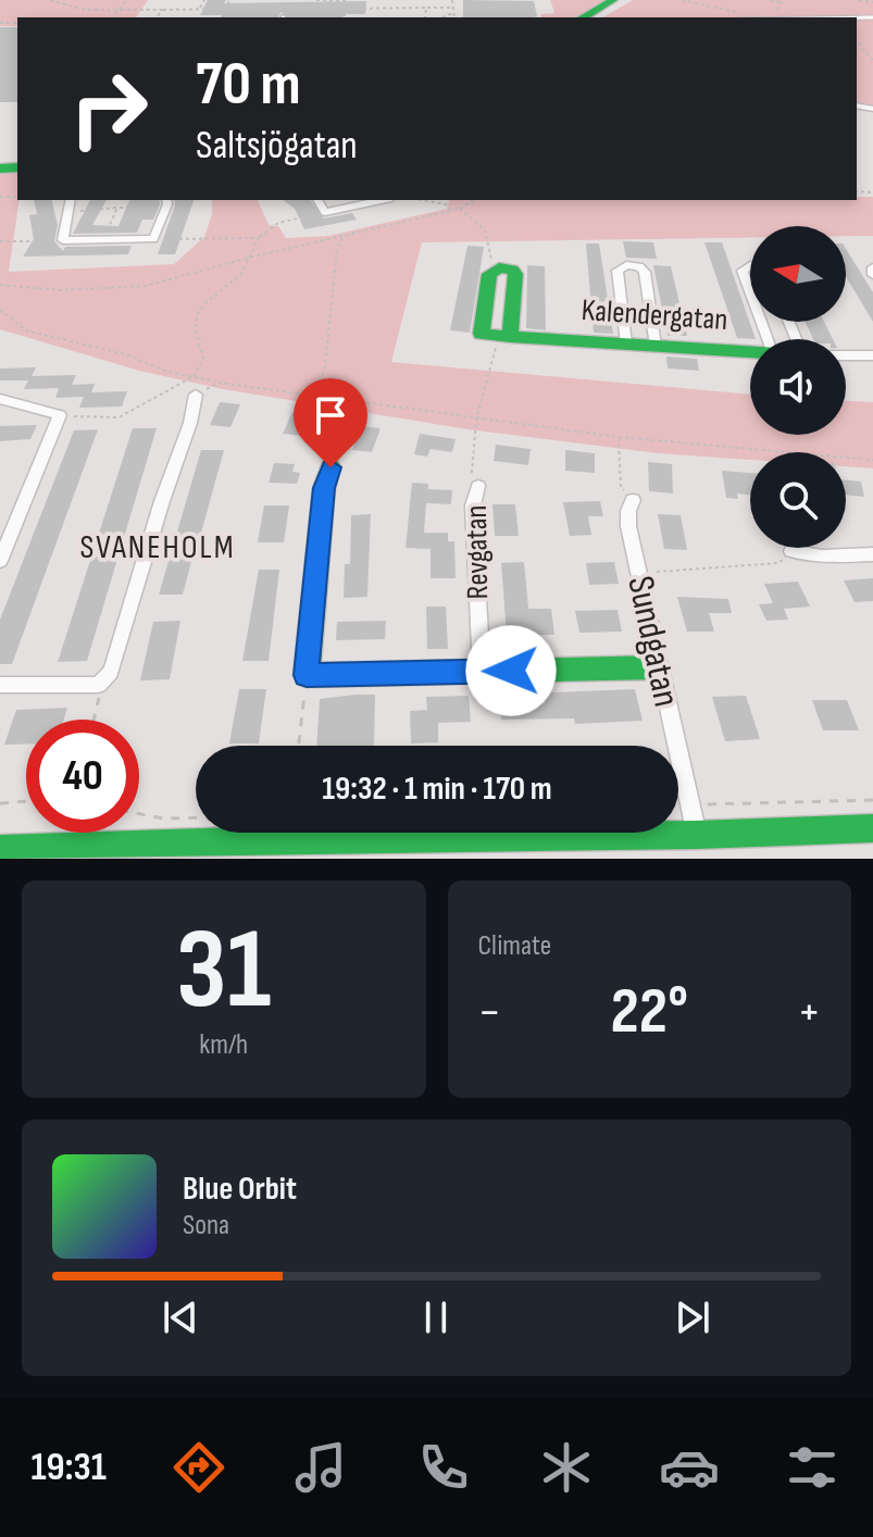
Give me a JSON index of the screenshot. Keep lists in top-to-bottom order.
{
  "streets": {
    "street": ["Kalendergatan", "Revgatan", "Sundgatan"]
  },
  "districts": ["SVANEHOLM"],
  "north": "left",
  "page": {
    "turn": ["70 m", "Saltsjögatan"],
    "limit": "40",
    "trip": "19:32 · 1 min · 170 m",
    "tile": [
      ["31", "km/h"],
      "Climate"
    ],
    "heat": ["−", "22°", "+"],
    "song": ["Blue Orbit", "Sona"],
    "tabs": "19:31"
  }
}
